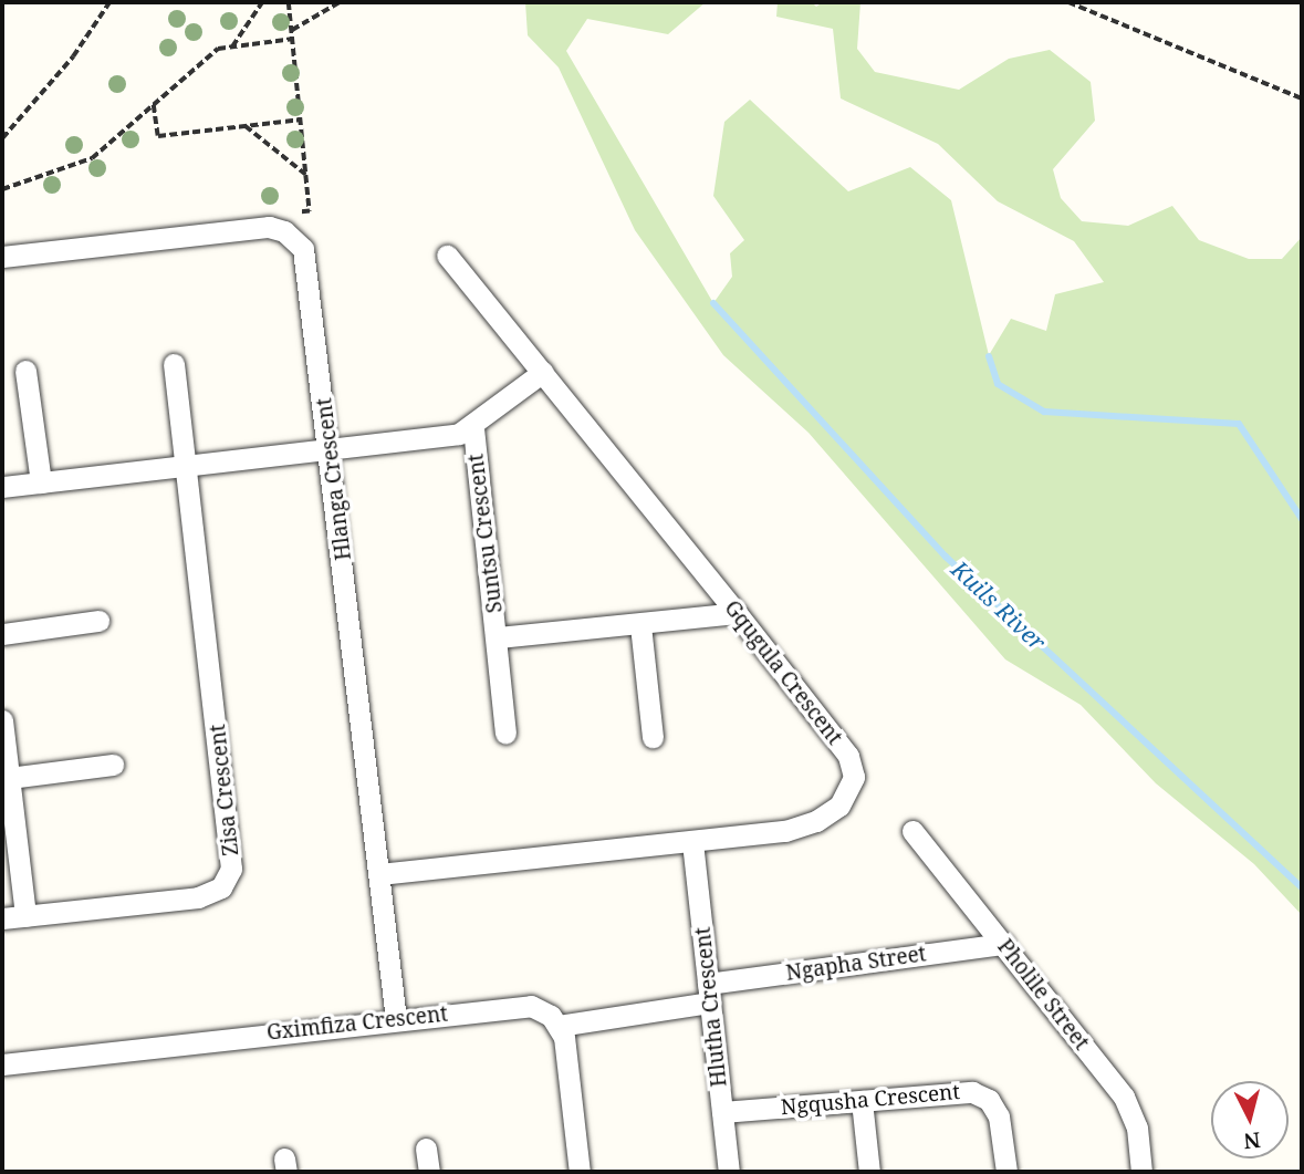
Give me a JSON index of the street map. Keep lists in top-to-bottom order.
{
  "streets": {
    "street": [
      "Hlanga Crescent",
      "Suntsu Crescent",
      "Gqugula Crescent",
      "Zisa Crescent",
      "Ngapha Street",
      "Pholile Street",
      "Hlutha Crescent",
      "Gximfiza Crescent",
      "Ngqusha Crescent"
    ]
  },
  "crossings": [
    ["Hlanga Crescent", "Gqugula Crescent"],
    ["Hlanga Crescent", "Gximfiza Crescent"],
    ["Suntsu Crescent", "Gqugula Crescent"],
    ["Gqugula Crescent", "Hlutha Crescent"],
    ["Ngapha Street", "Pholile Street"],
    ["Ngapha Street", "Hlutha Crescent"],
    ["Ngapha Street", "Gximfiza Crescent"],
    ["Hlutha Crescent", "Ngqusha Crescent"]
  ],
  "water": ["Kuils River"],
  "north": "bottom"
}
